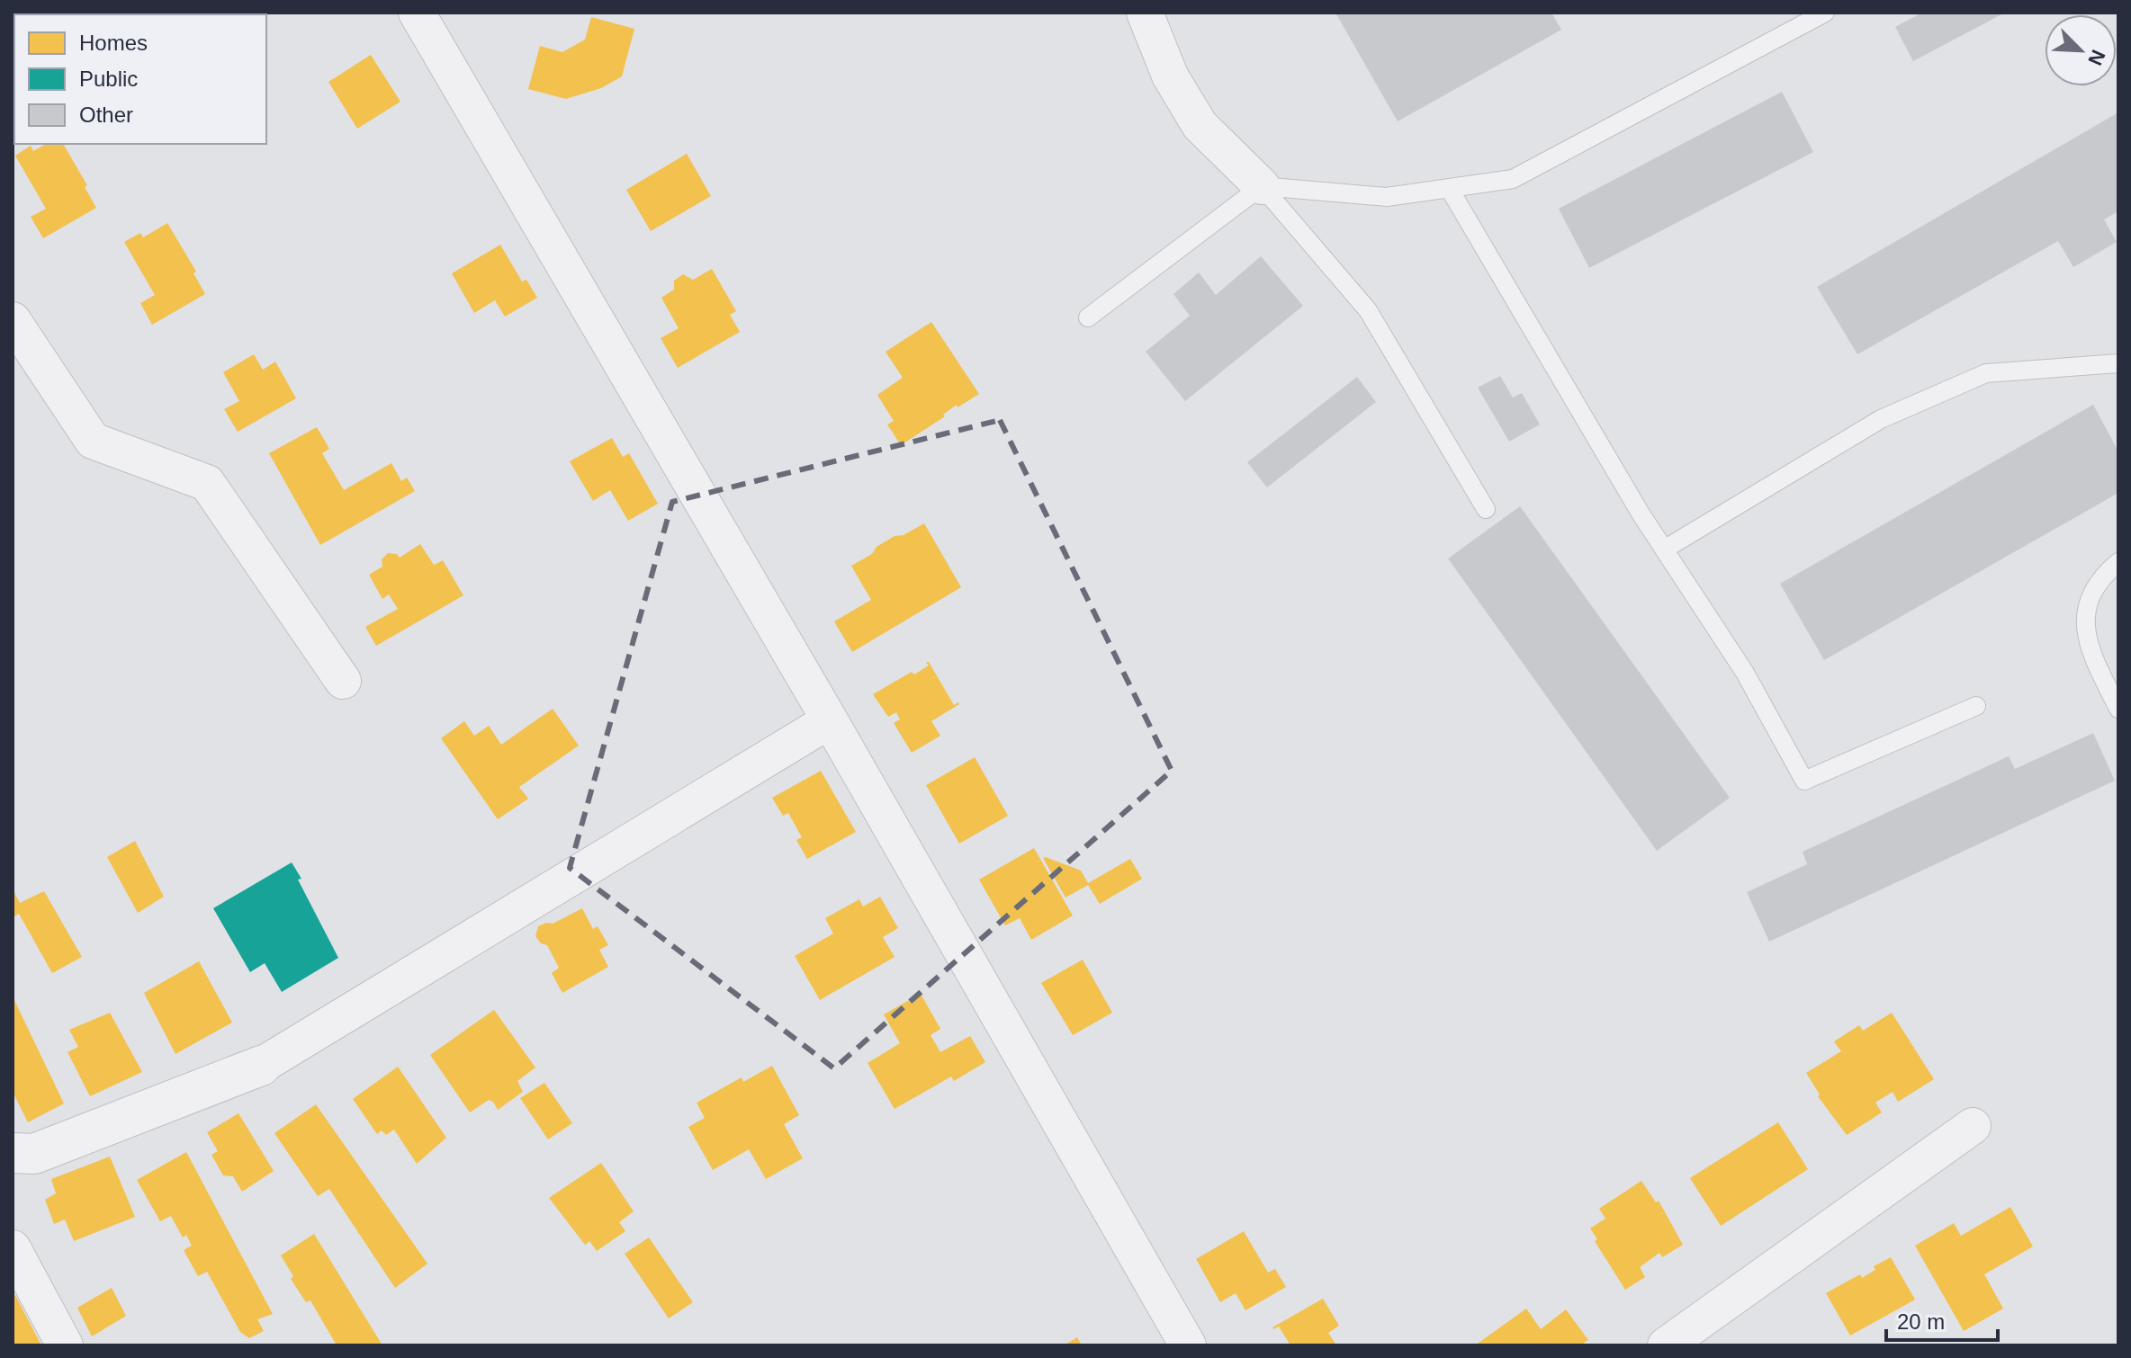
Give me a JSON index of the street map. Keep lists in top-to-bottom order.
{
  "legend": ["Homes", "Public", "Other"],
  "scale_bar": "20 m",
  "north": "bottom right"
}
